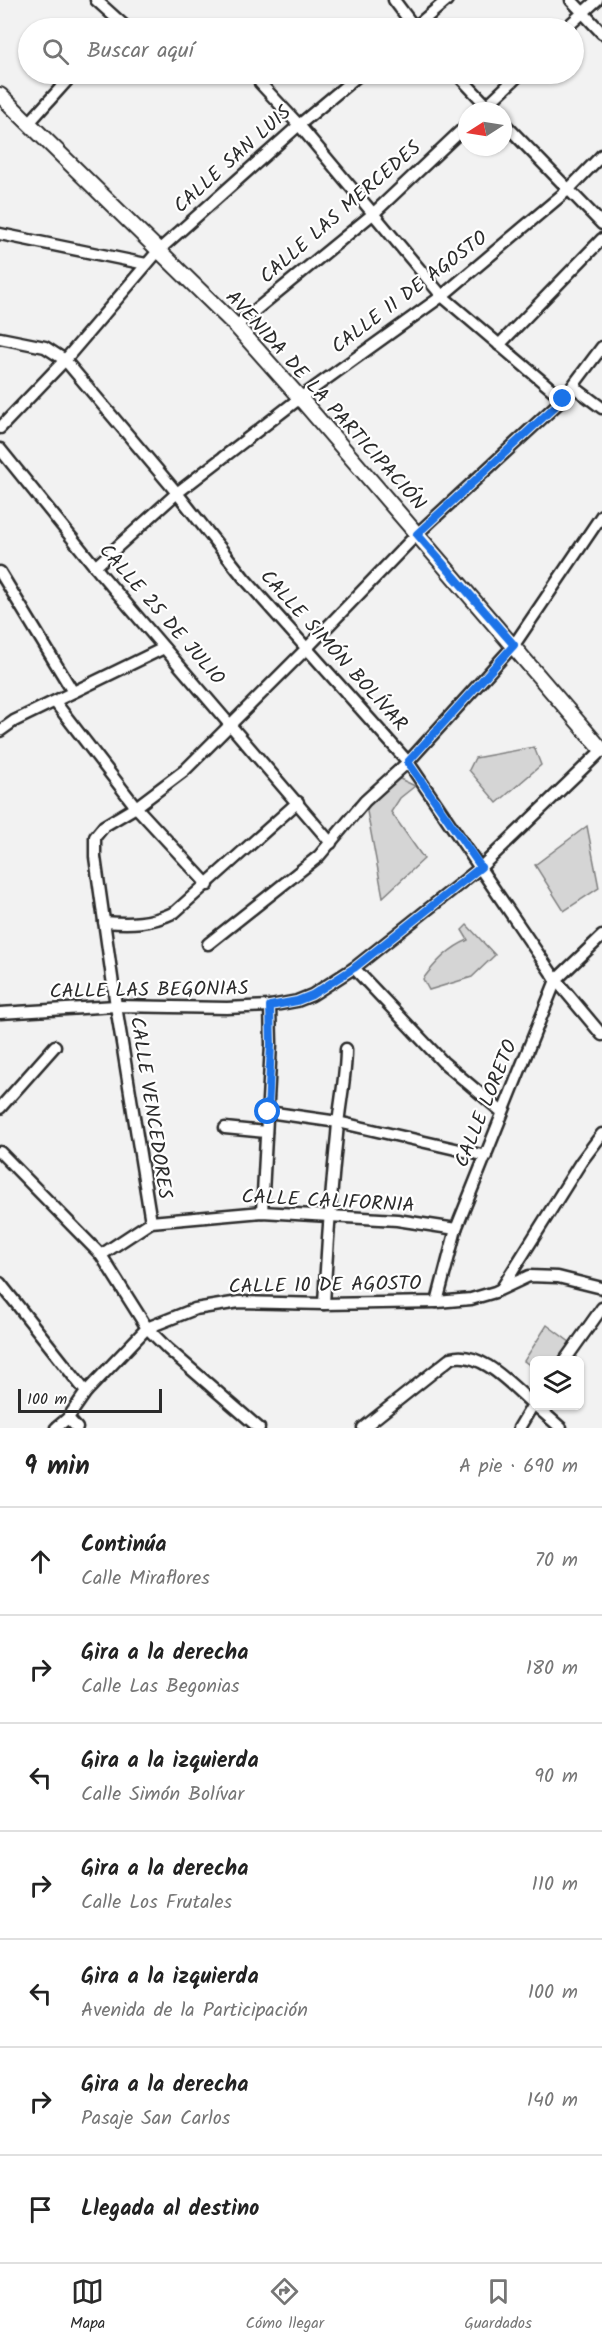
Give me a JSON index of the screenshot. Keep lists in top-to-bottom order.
{
  "streets": {
    "main road": ["AVENIDA DE LA PARTICIPACIÓN"],
    "street": [
      "CALLE SAN LUIS",
      "CALLE LAS MERCEDES",
      "CALLE 11 DE AGOSTO",
      "CALLE 25 DE JULIO",
      "CALLE SIMÓN BOLÍVAR",
      "CALLE LAS BEGONIAS",
      "CALLE LORETO",
      "CALLE VENCEDORES",
      "CALLE CALIFORNIA",
      "CALLE 10 DE AGOSTO"
    ]
  },
  "crossings": [
    ["CALLE SAN LUIS", "AVENIDA DE LA PARTICIPACIÓN"],
    ["CALLE SAN LUIS", "CALLE SIMÓN BOLÍVAR"],
    ["CALLE LAS MERCEDES", "AVENIDA DE LA PARTICIPACIÓN"],
    ["CALLE 11 DE AGOSTO", "AVENIDA DE LA PARTICIPACIÓN"],
    ["CALLE 11 DE AGOSTO", "CALLE 25 DE JULIO"],
    ["CALLE 11 DE AGOSTO", "CALLE SIMÓN BOLÍVAR"],
    ["AVENIDA DE LA PARTICIPACIÓN", "CALLE LAS BEGONIAS"],
    ["CALLE SIMÓN BOLÍVAR", "CALLE LAS BEGONIAS"],
    ["CALLE SIMÓN BOLÍVAR", "CALLE LORETO"],
    ["CALLE LAS BEGONIAS", "CALLE VENCEDORES"],
    ["CALLE LORETO", "CALLE CALIFORNIA"],
    ["CALLE LORETO", "CALLE 10 DE AGOSTO"],
    ["CALLE VENCEDORES", "CALLE CALIFORNIA"]
  ],
  "scale_bar": "100 m",
  "north": "left",
  "page": {
    "search": "Buscar aquí",
    "scale": "100 m",
    "heading": ["9 min", "A pie · 690 m"],
    "list": [
      ["Continúa", "Calle Miraflores", "70 m"],
      ["Gira a la derecha", "Calle Las Begonias", "180 m"],
      ["Gira a la izquierda", "Calle Simón Bolívar", "90 m"],
      ["Gira a la derecha", "Calle Los Frutales", "110 m"],
      ["Gira a la izquierda", "Avenida de la Participación", "100 m"],
      ["Gira a la derecha", "Pasaje San Carlos", "140 m"],
      "Llegada al destino"
    ],
    "nav": ["Mapa", "Cómo llegar", "Guardados"]
  }
}
